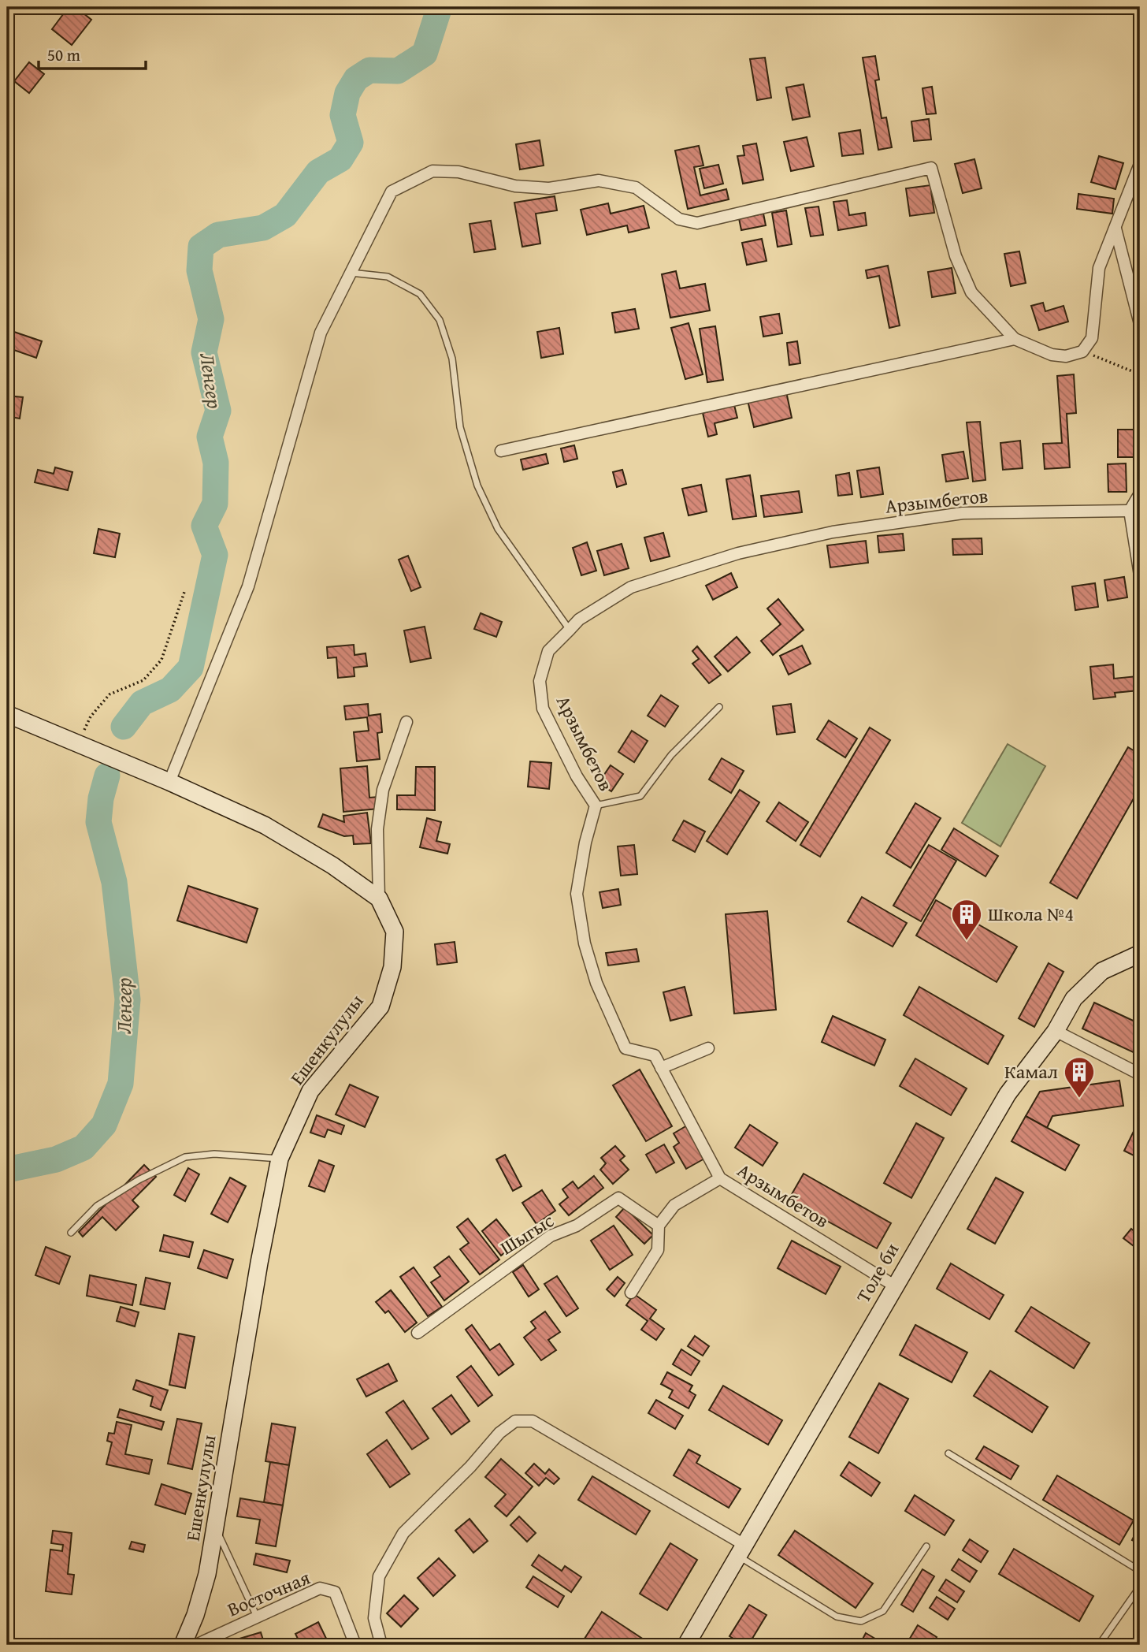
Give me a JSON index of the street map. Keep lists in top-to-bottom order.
{
  "streets": {
    "street": [
      "Арзымбетов",
      "Ешенкулулы",
      "Шыгыс",
      "Толе би",
      "Восточная"
    ]
  },
  "crossings": [
    ["Арзымбетов", "Толе би"]
  ],
  "water": ["Ленгер"],
  "places": {
    "building": ["Школа №4", "Камал"]
  },
  "scale_bar": "50 m"
}
